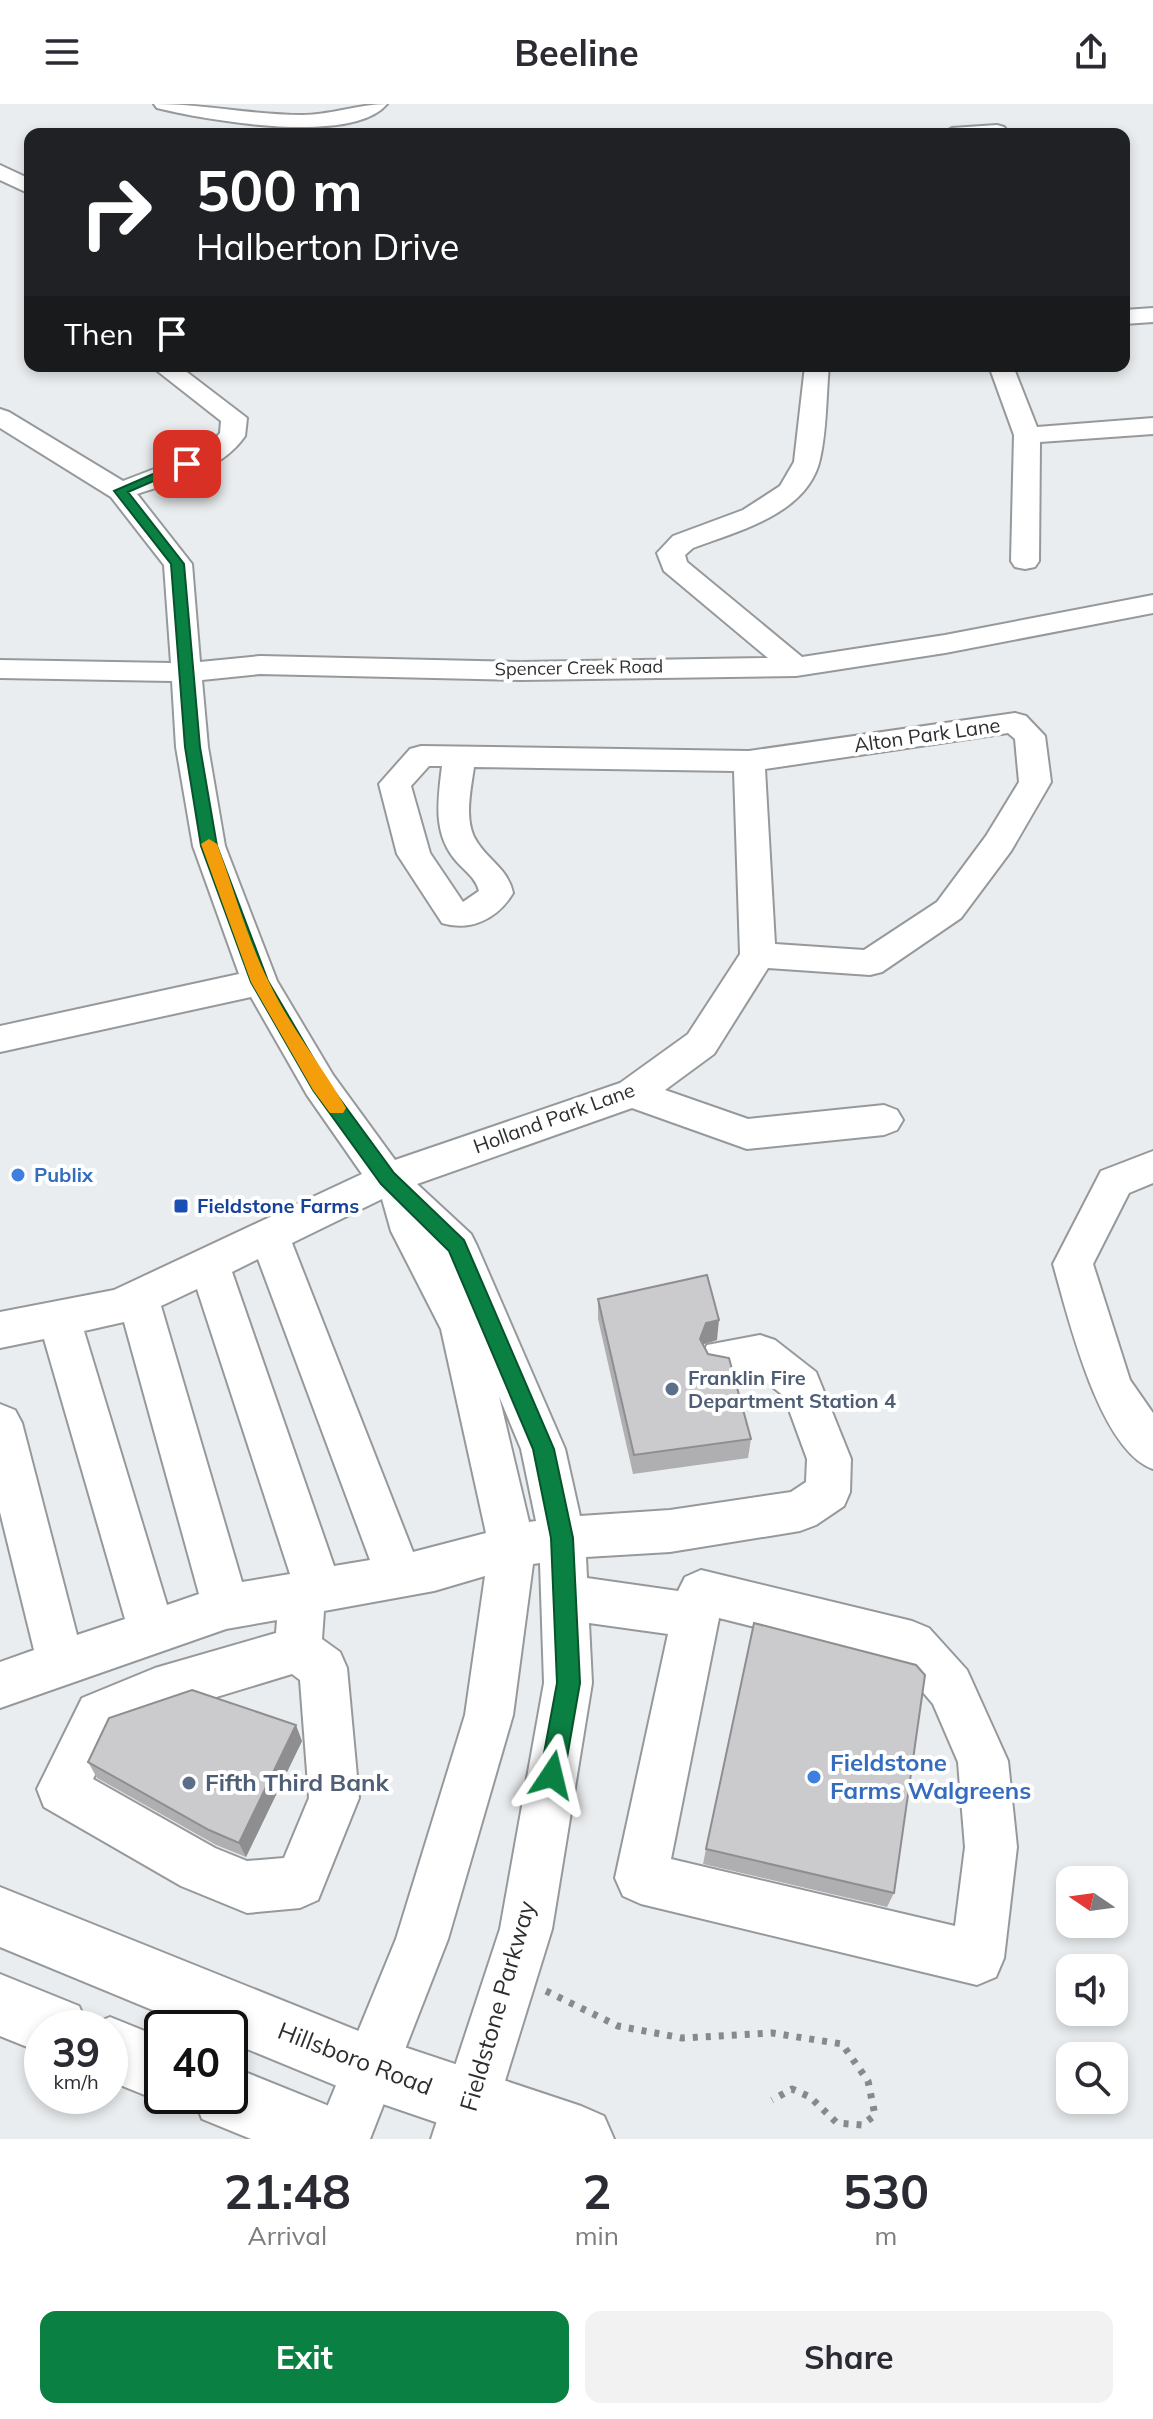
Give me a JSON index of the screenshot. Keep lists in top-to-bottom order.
{
  "streets": {
    "main road": ["Hillsboro Road"],
    "street": [
      "Spencer Creek Road",
      "Alton Park Lane",
      "Holland Park Lane",
      "Fieldstone Parkway"
    ]
  },
  "crossings": [
    ["Spencer Creek Road", "Fieldstone Parkway"],
    ["Alton Park Lane", "Holland Park Lane"],
    ["Holland Park Lane", "Fieldstone Parkway"],
    ["Fieldstone Parkway", "Hillsboro Road"]
  ],
  "places": {
    "other": [
      "Publix",
      "Franklin Fire Department Station 4",
      "Fieldstone Farms Walgreens",
      "Fifth Third Bank"
    ],
    "transit": ["Fieldstone Farms"]
  },
  "north": "left",
  "page": {
    "header": "Beeline",
    "turn": ["500 m", "Halberton Drive"],
    "then": "Then",
    "speed": "39 km/h",
    "limit": "40",
    "eta": [
      "21:48",
      "Arrival",
      "2",
      "min",
      "530",
      "m"
    ],
    "buttons": ["Exit", "Share"]
  }
}
